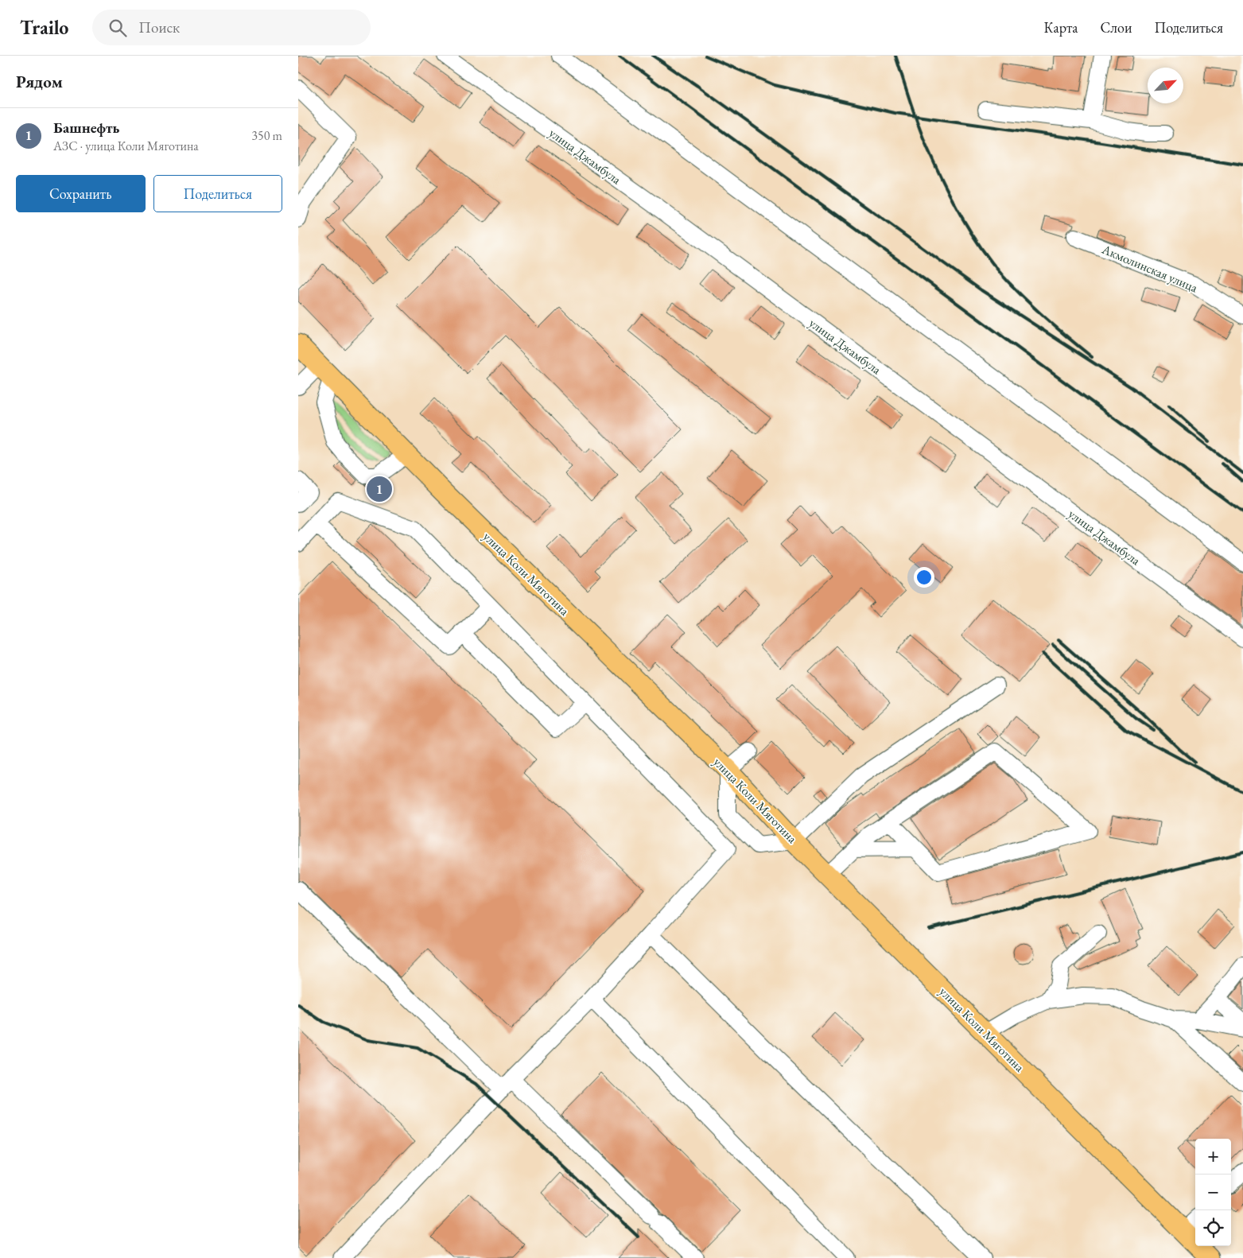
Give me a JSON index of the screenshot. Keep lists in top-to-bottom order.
{
  "streets": {
    "main road": ["улица Коли Мяготина"],
    "street": ["улица Джамбула", "Акмолинская улица"]
  },
  "north": "top right",
  "page": {
    "header": "Trailo",
    "search": "Поиск",
    "nav": ["Карта", "Слои", "Поделиться"],
    "heading": "Рядом",
    "list": [
      {
        "mark": "1",
        "name": "Башнефть",
        "note": "АЗС · улица Коли Мяготина",
        "value": "350 m"
      }
    ],
    "buttons": ["Сохранить", "Поделиться"],
    "pins": "1",
    "map_buttons": ["+", "−"]
  }
}
